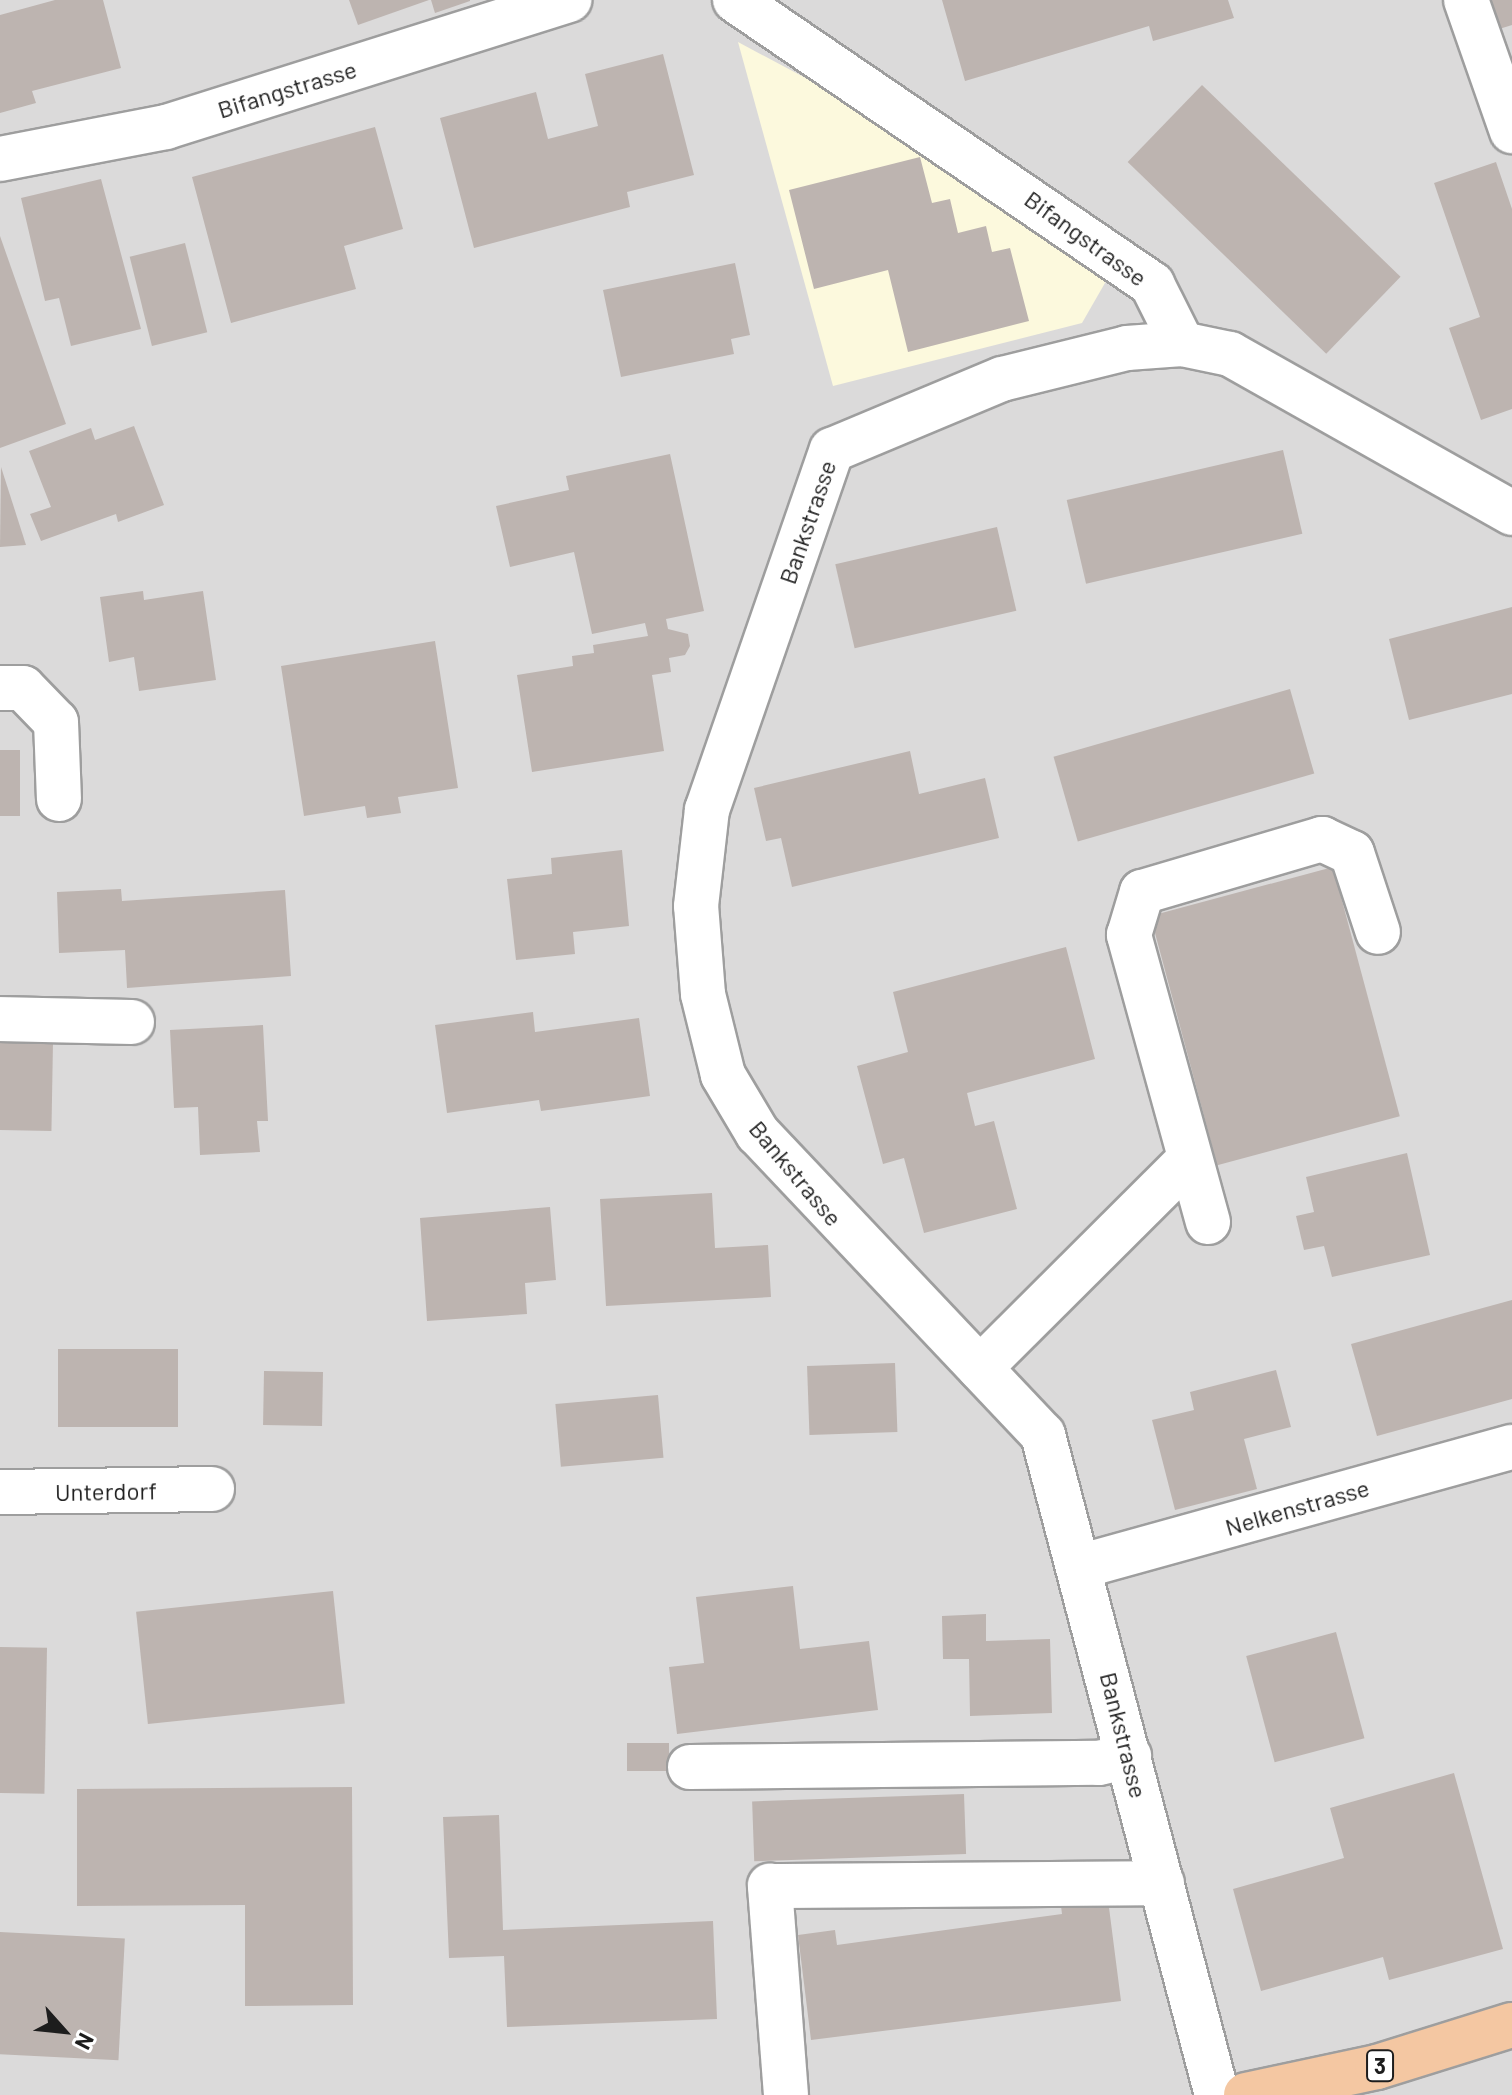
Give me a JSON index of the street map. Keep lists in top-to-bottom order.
{
  "streets": {
    "main road": ["3"],
    "street": [
      "Bifangstrasse",
      "Bankstrasse",
      "Unterdorf",
      "Nelkenstrasse"
    ]
  },
  "crossings": [
    ["Bifangstrasse", "Bankstrasse"],
    ["Bankstrasse", "Nelkenstrasse"]
  ],
  "north": "bottom right"
}
